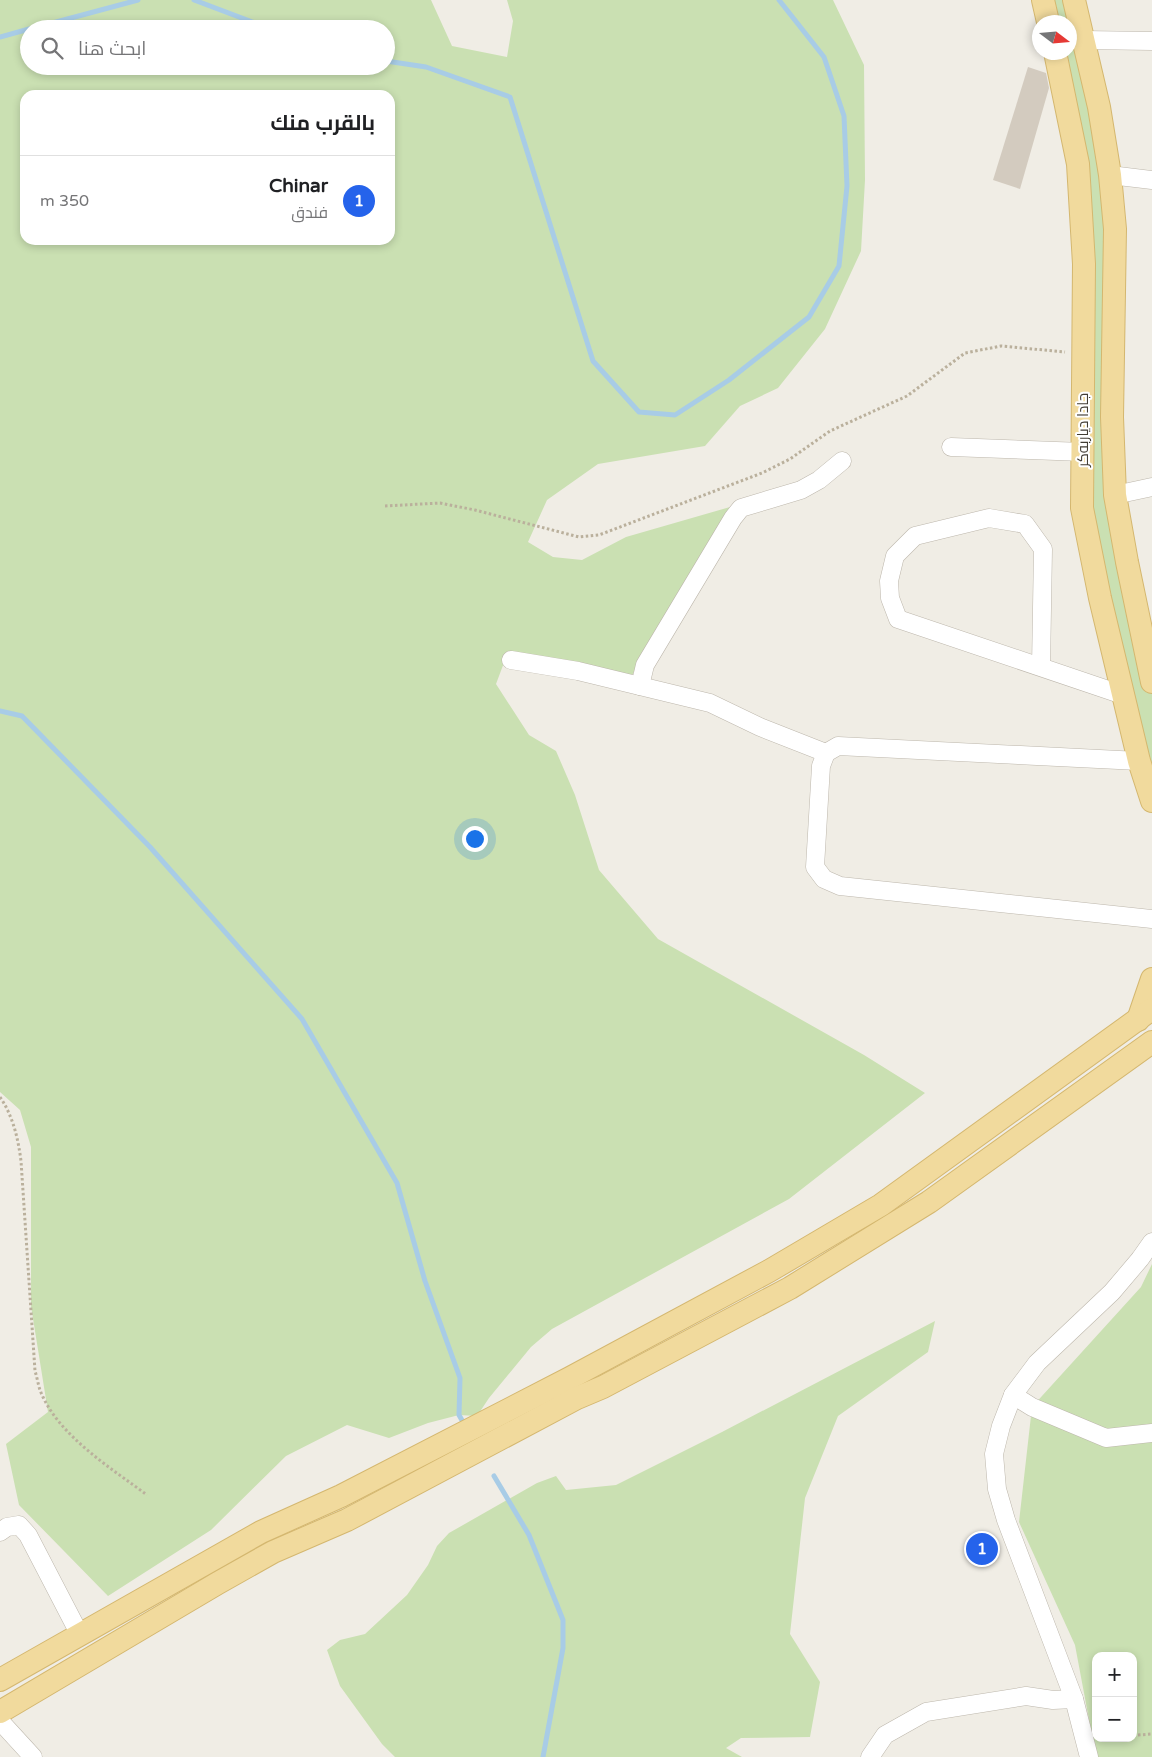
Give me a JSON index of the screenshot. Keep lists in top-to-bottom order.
{
  "streets": {
    "main road": ["جادا دیاربه‌كر"]
  },
  "north": "right",
  "page": {
    "search": "ابحث هنا",
    "heading": "بالقرب منك",
    "list": [
      {
        "mark": "1",
        "name": "Chinar",
        "note": "فندق",
        "value": "350 m"
      }
    ],
    "pins": "1",
    "map_buttons": ["+", "−"]
  }
}
